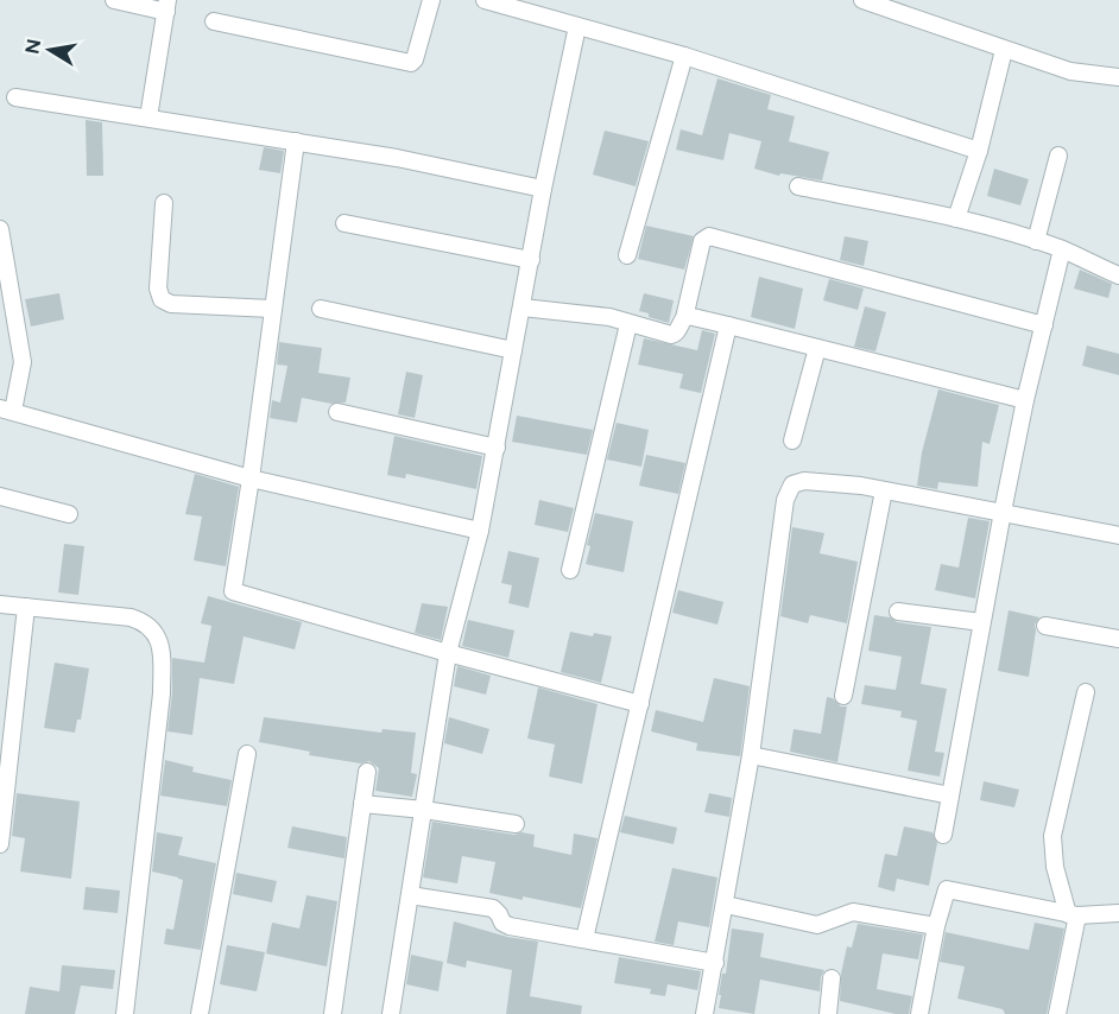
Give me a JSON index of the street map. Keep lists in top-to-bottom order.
{
  "north": "left"
}
